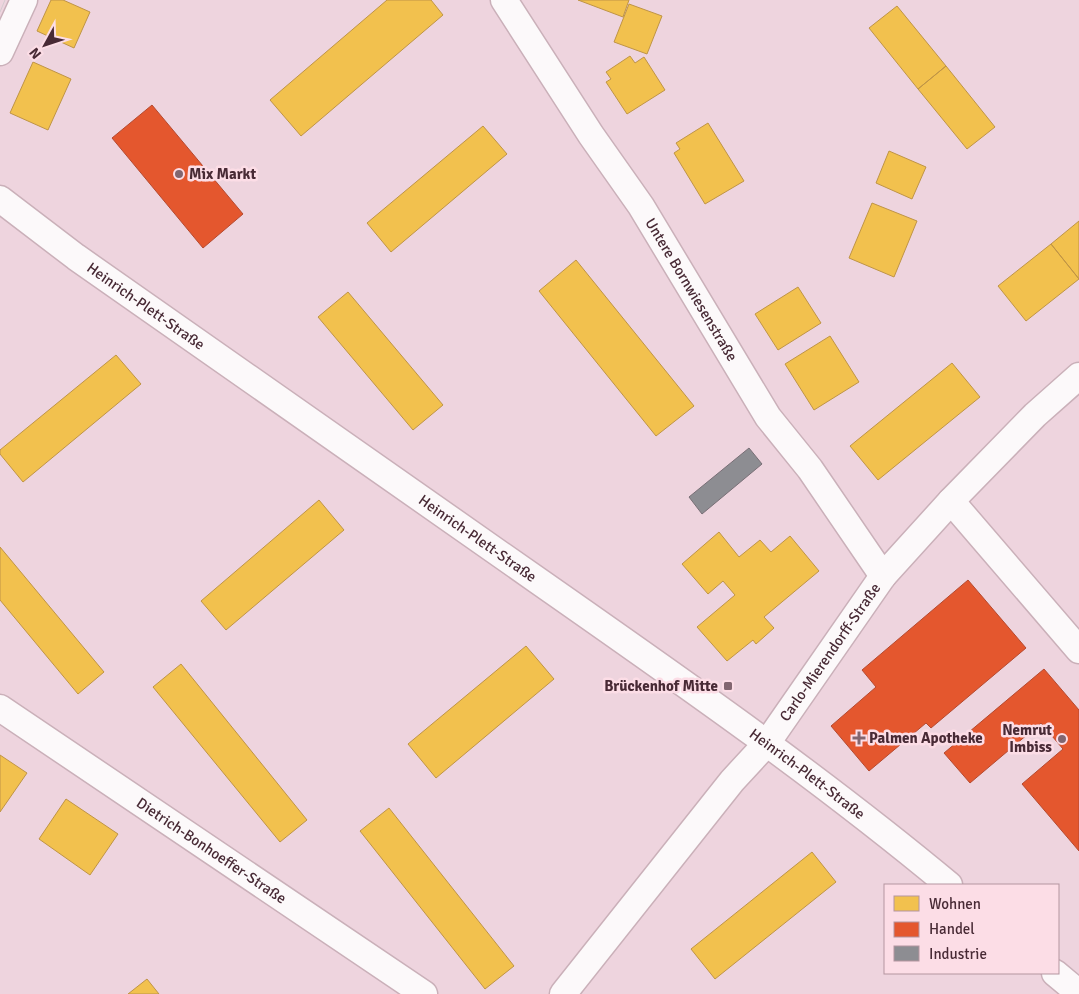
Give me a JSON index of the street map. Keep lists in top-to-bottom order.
{
  "streets": {
    "street": [
      "Untere Bornwiesenstraße",
      "Heinrich-Plett-Straße",
      "Carlo-Mierendorff-Straße",
      "Dietrich-Bonhoeffer-Straße"
    ]
  },
  "crossings": [
    ["Untere Bornwiesenstraße", "Carlo-Mierendorff-Straße"],
    ["Heinrich-Plett-Straße", "Carlo-Mierendorff-Straße"]
  ],
  "places": {
    "other": ["Mix Markt", "Nemrut Imbiss"],
    "transit": ["Brückenhof Mitte"],
    "health": ["Palmen Apotheke"]
  },
  "legend": ["Wohnen", "Handel", "Industrie"],
  "north": "bottom left"
}
